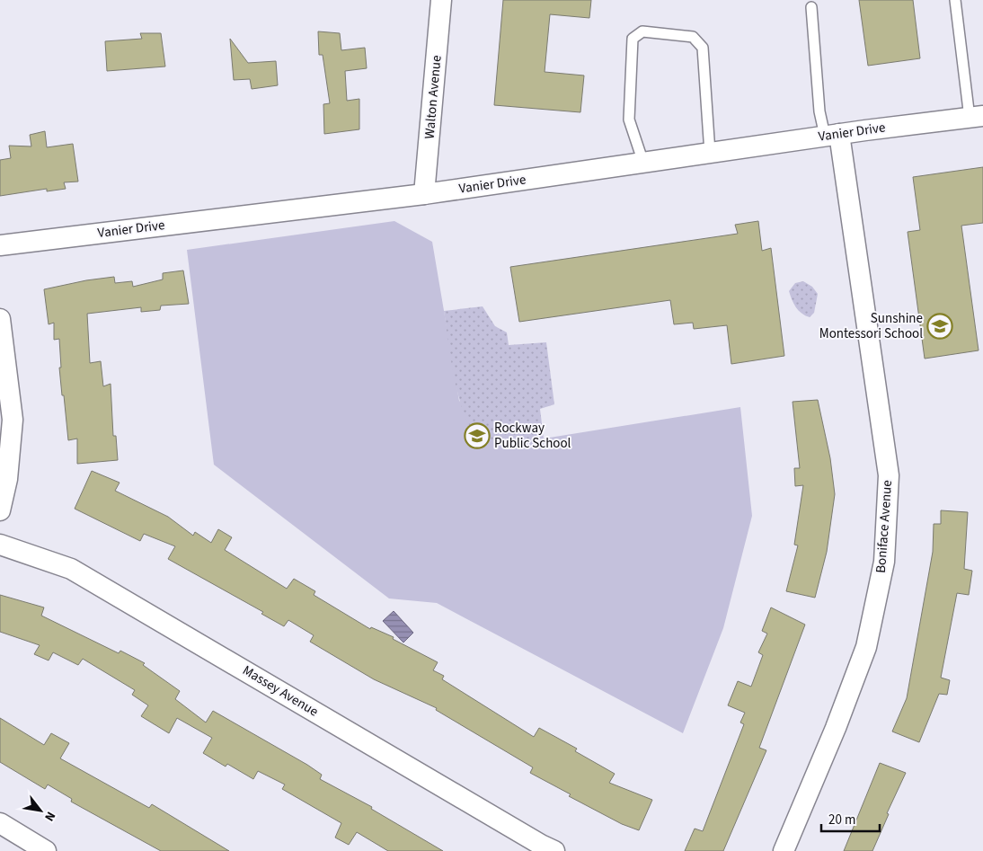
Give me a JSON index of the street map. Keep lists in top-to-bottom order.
{
  "streets": {
    "street": [
      "Walton Avenue",
      "Vanier Drive",
      "Boniface Avenue",
      "Massey Avenue"
    ]
  },
  "crossings": [
    ["Walton Avenue", "Vanier Drive"],
    ["Vanier Drive", "Boniface Avenue"]
  ],
  "places": {
    "school or university": ["Sunshine Montessori School", "Rockway Public School"]
  },
  "scale_bar": "20 m",
  "north": "bottom right"
}
